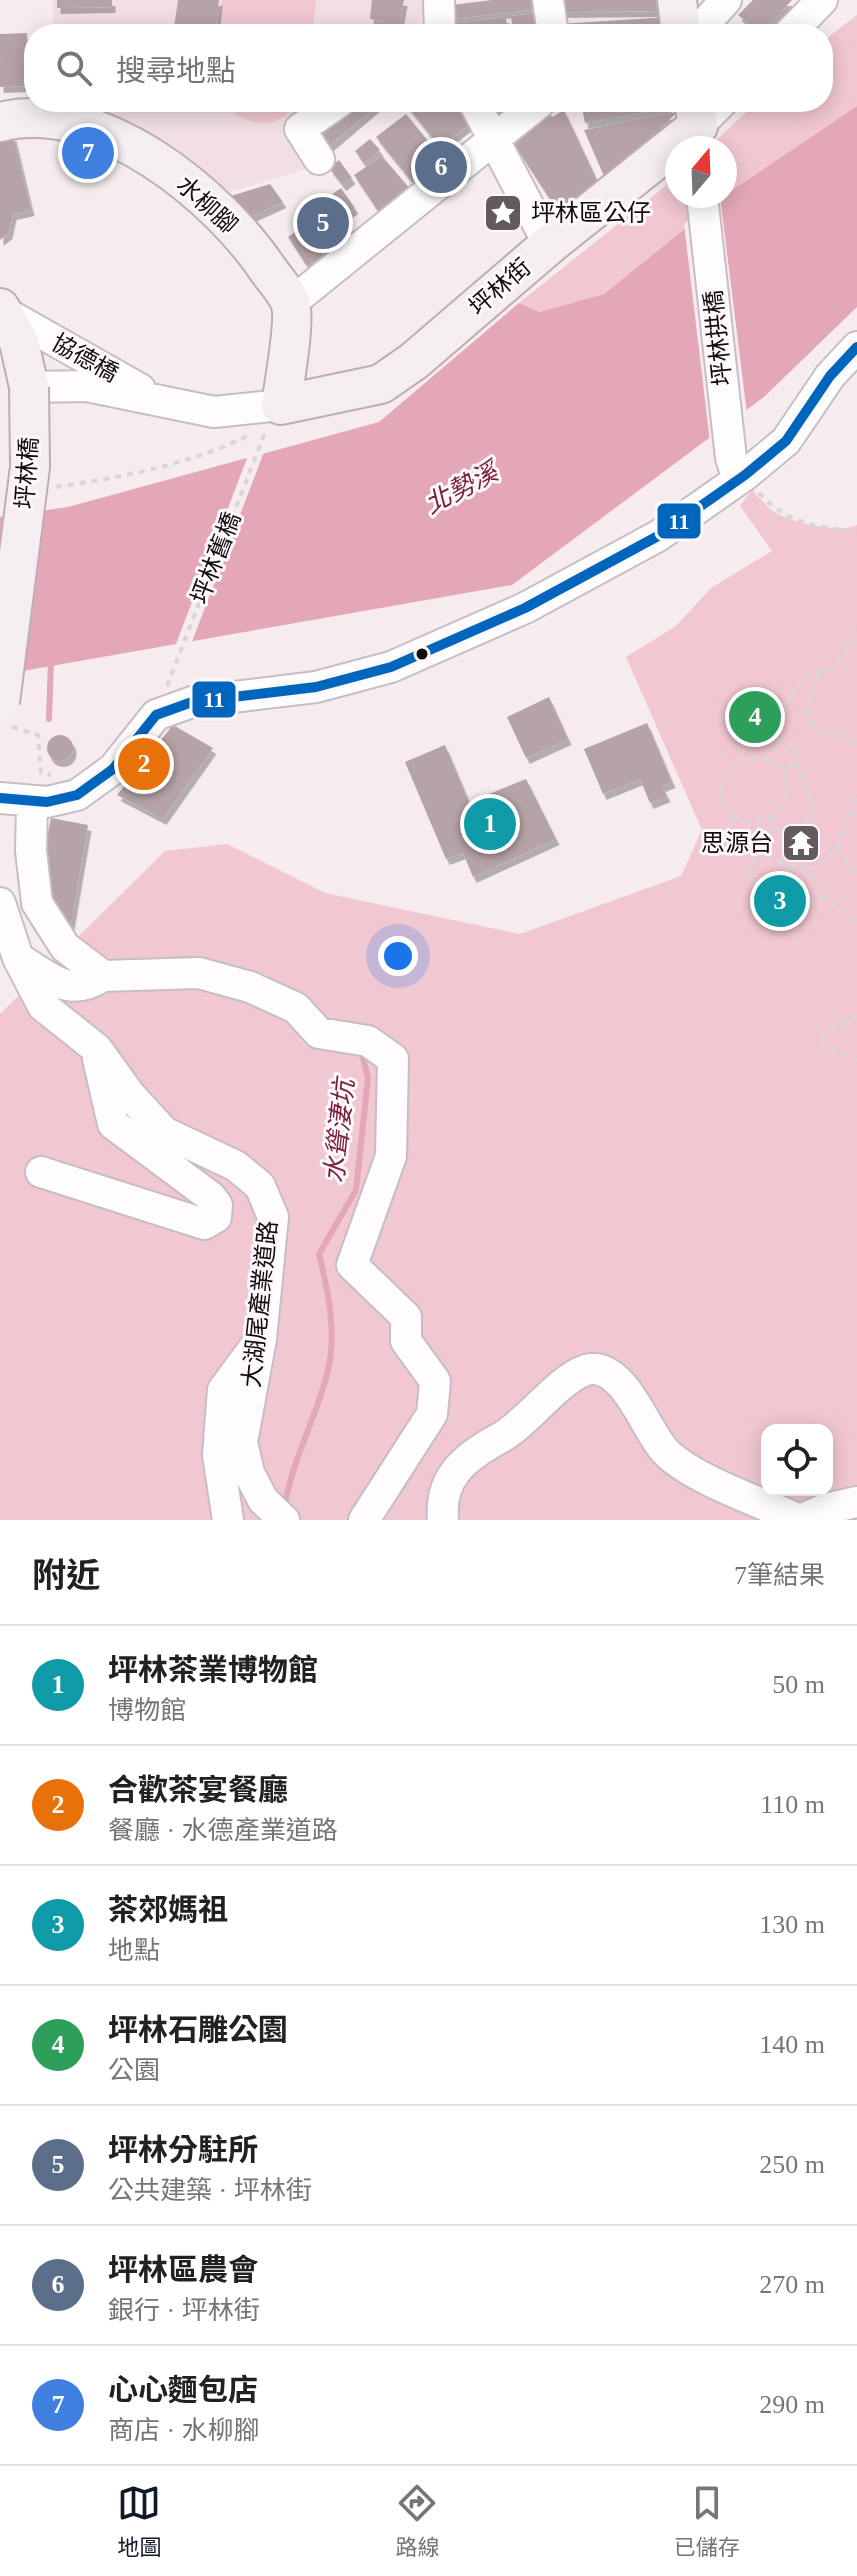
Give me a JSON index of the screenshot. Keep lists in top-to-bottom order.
{
  "streets": {
    "main road": ["水柳腳", "坪林街", "坪林橋"],
    "street": ["坪林拱橋", "協德橋", "大湖尾產業道路"],
    "path": ["坪林舊橋"]
  },
  "crossings": [
    ["坪林街", "協德橋"],
    ["坪林街", "坪林舊橋"],
    ["協德橋", "坪林橋"],
    ["協德橋", "坪林舊橋"]
  ],
  "water": ["北勢溪", "水聳淒坑"],
  "places": {
    "place": ["坪林區公仔"],
    "temple": ["思源台"]
  },
  "lines": ["transit line 11"],
  "north": "top",
  "page": {
    "search": "搜尋地點",
    "pins": [
      "7",
      "6",
      "5",
      "4",
      "2",
      "1",
      "3"
    ],
    "heading": ["附近", "7筆結果"],
    "list": [
      {
        "mark": "1",
        "name": "坪林茶業博物館",
        "note": "博物館",
        "value": "50 m"
      },
      {
        "mark": "2",
        "name": "合歡茶宴餐廳",
        "note": "餐廳 · 水德產業道路",
        "value": "110 m"
      },
      {
        "mark": "3",
        "name": "茶郊媽祖",
        "note": "地點",
        "value": "130 m"
      },
      {
        "mark": "4",
        "name": "坪林石雕公園",
        "note": "公園",
        "value": "140 m"
      },
      {
        "mark": "5",
        "name": "坪林分駐所",
        "note": "公共建築 · 坪林街",
        "value": "250 m"
      },
      {
        "mark": "6",
        "name": "坪林區農會",
        "note": "銀行 · 坪林街",
        "value": "270 m"
      },
      {
        "mark": "7",
        "name": "心心麵包店",
        "note": "商店 · 水柳腳",
        "value": "290 m"
      }
    ],
    "nav": ["地圖", "路線", "已儲存"]
  }
}
